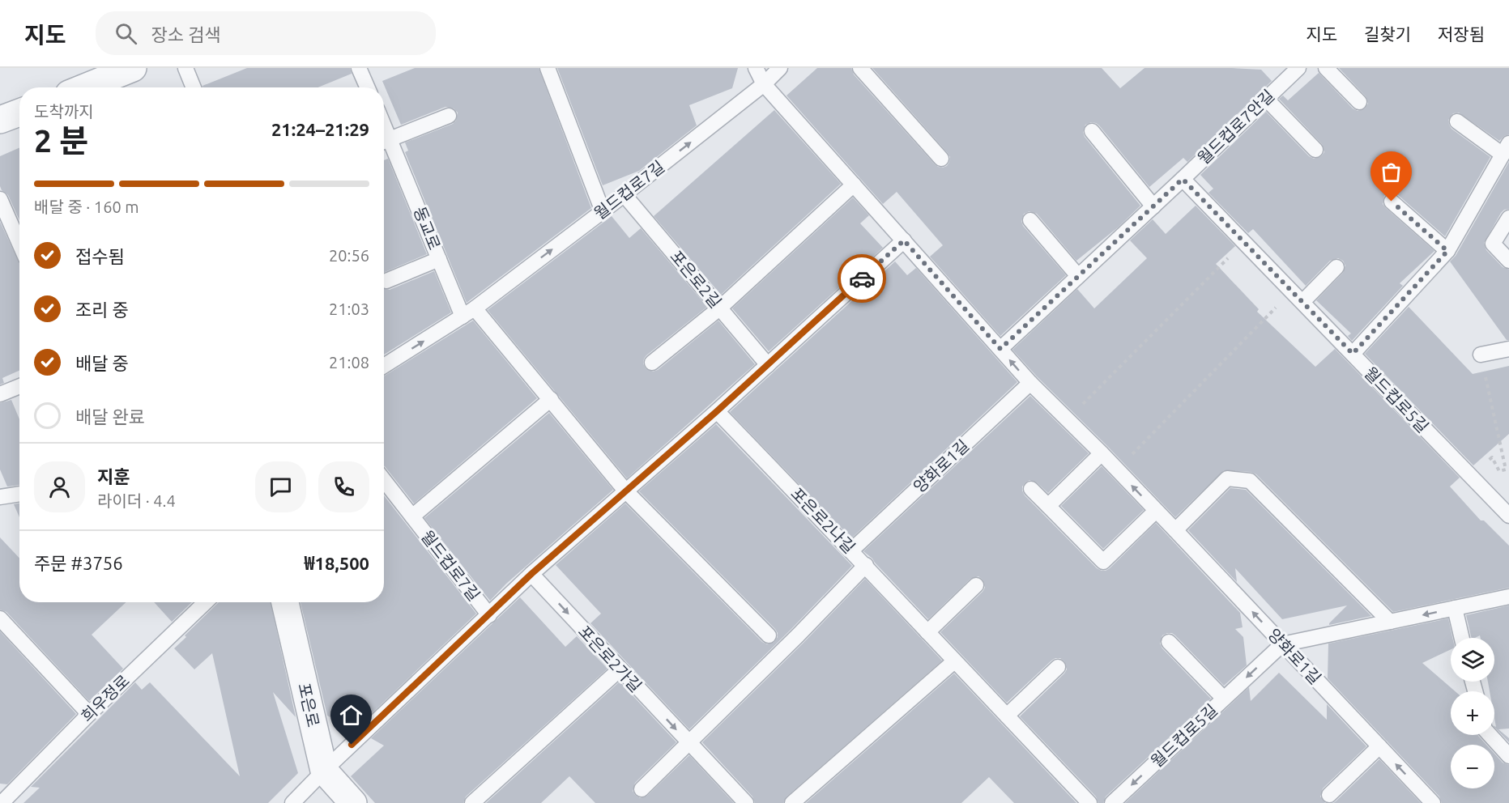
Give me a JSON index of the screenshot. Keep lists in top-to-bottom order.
{
  "streets": {
    "street": ["포은로"],
    "lane": [
      "월드컵로7안길",
      "월드컵로7길",
      "동교로",
      "포은로2길",
      "월드컵로5길",
      "양화로1길",
      "포은로2나길",
      "포은로2가길",
      "희우정로"
    ]
  },
  "crossings": [
    ["월드컵로7안길", "월드컵로5길"],
    ["월드컵로7안길", "양화로1길"],
    ["월드컵로7길", "동교로"],
    ["월드컵로7길", "포은로2길"],
    ["월드컵로7길", "양화로1길"],
    ["월드컵로5길", "양화로1길"],
    ["양화로1길", "포은로2나길"]
  ],
  "page": {
    "header": "지도",
    "search": "장소 검색",
    "nav": ["지도", "길찾기", "저장됨"],
    "heading": ["2 분", "도착까지", "21:24–21:29"],
    "panel": [
      "지훈",
      "라이더 · 4.4",
      "주문 #3756",
      "₩18,500"
    ],
    "bar": "배달 중 · 160 m",
    "list": [
      ["접수됨", "20:56"],
      ["조리 중", "21:03"],
      ["배달 중", "21:08"],
      "배달 완료"
    ],
    "map_buttons": ["+", "−"]
  }
}
